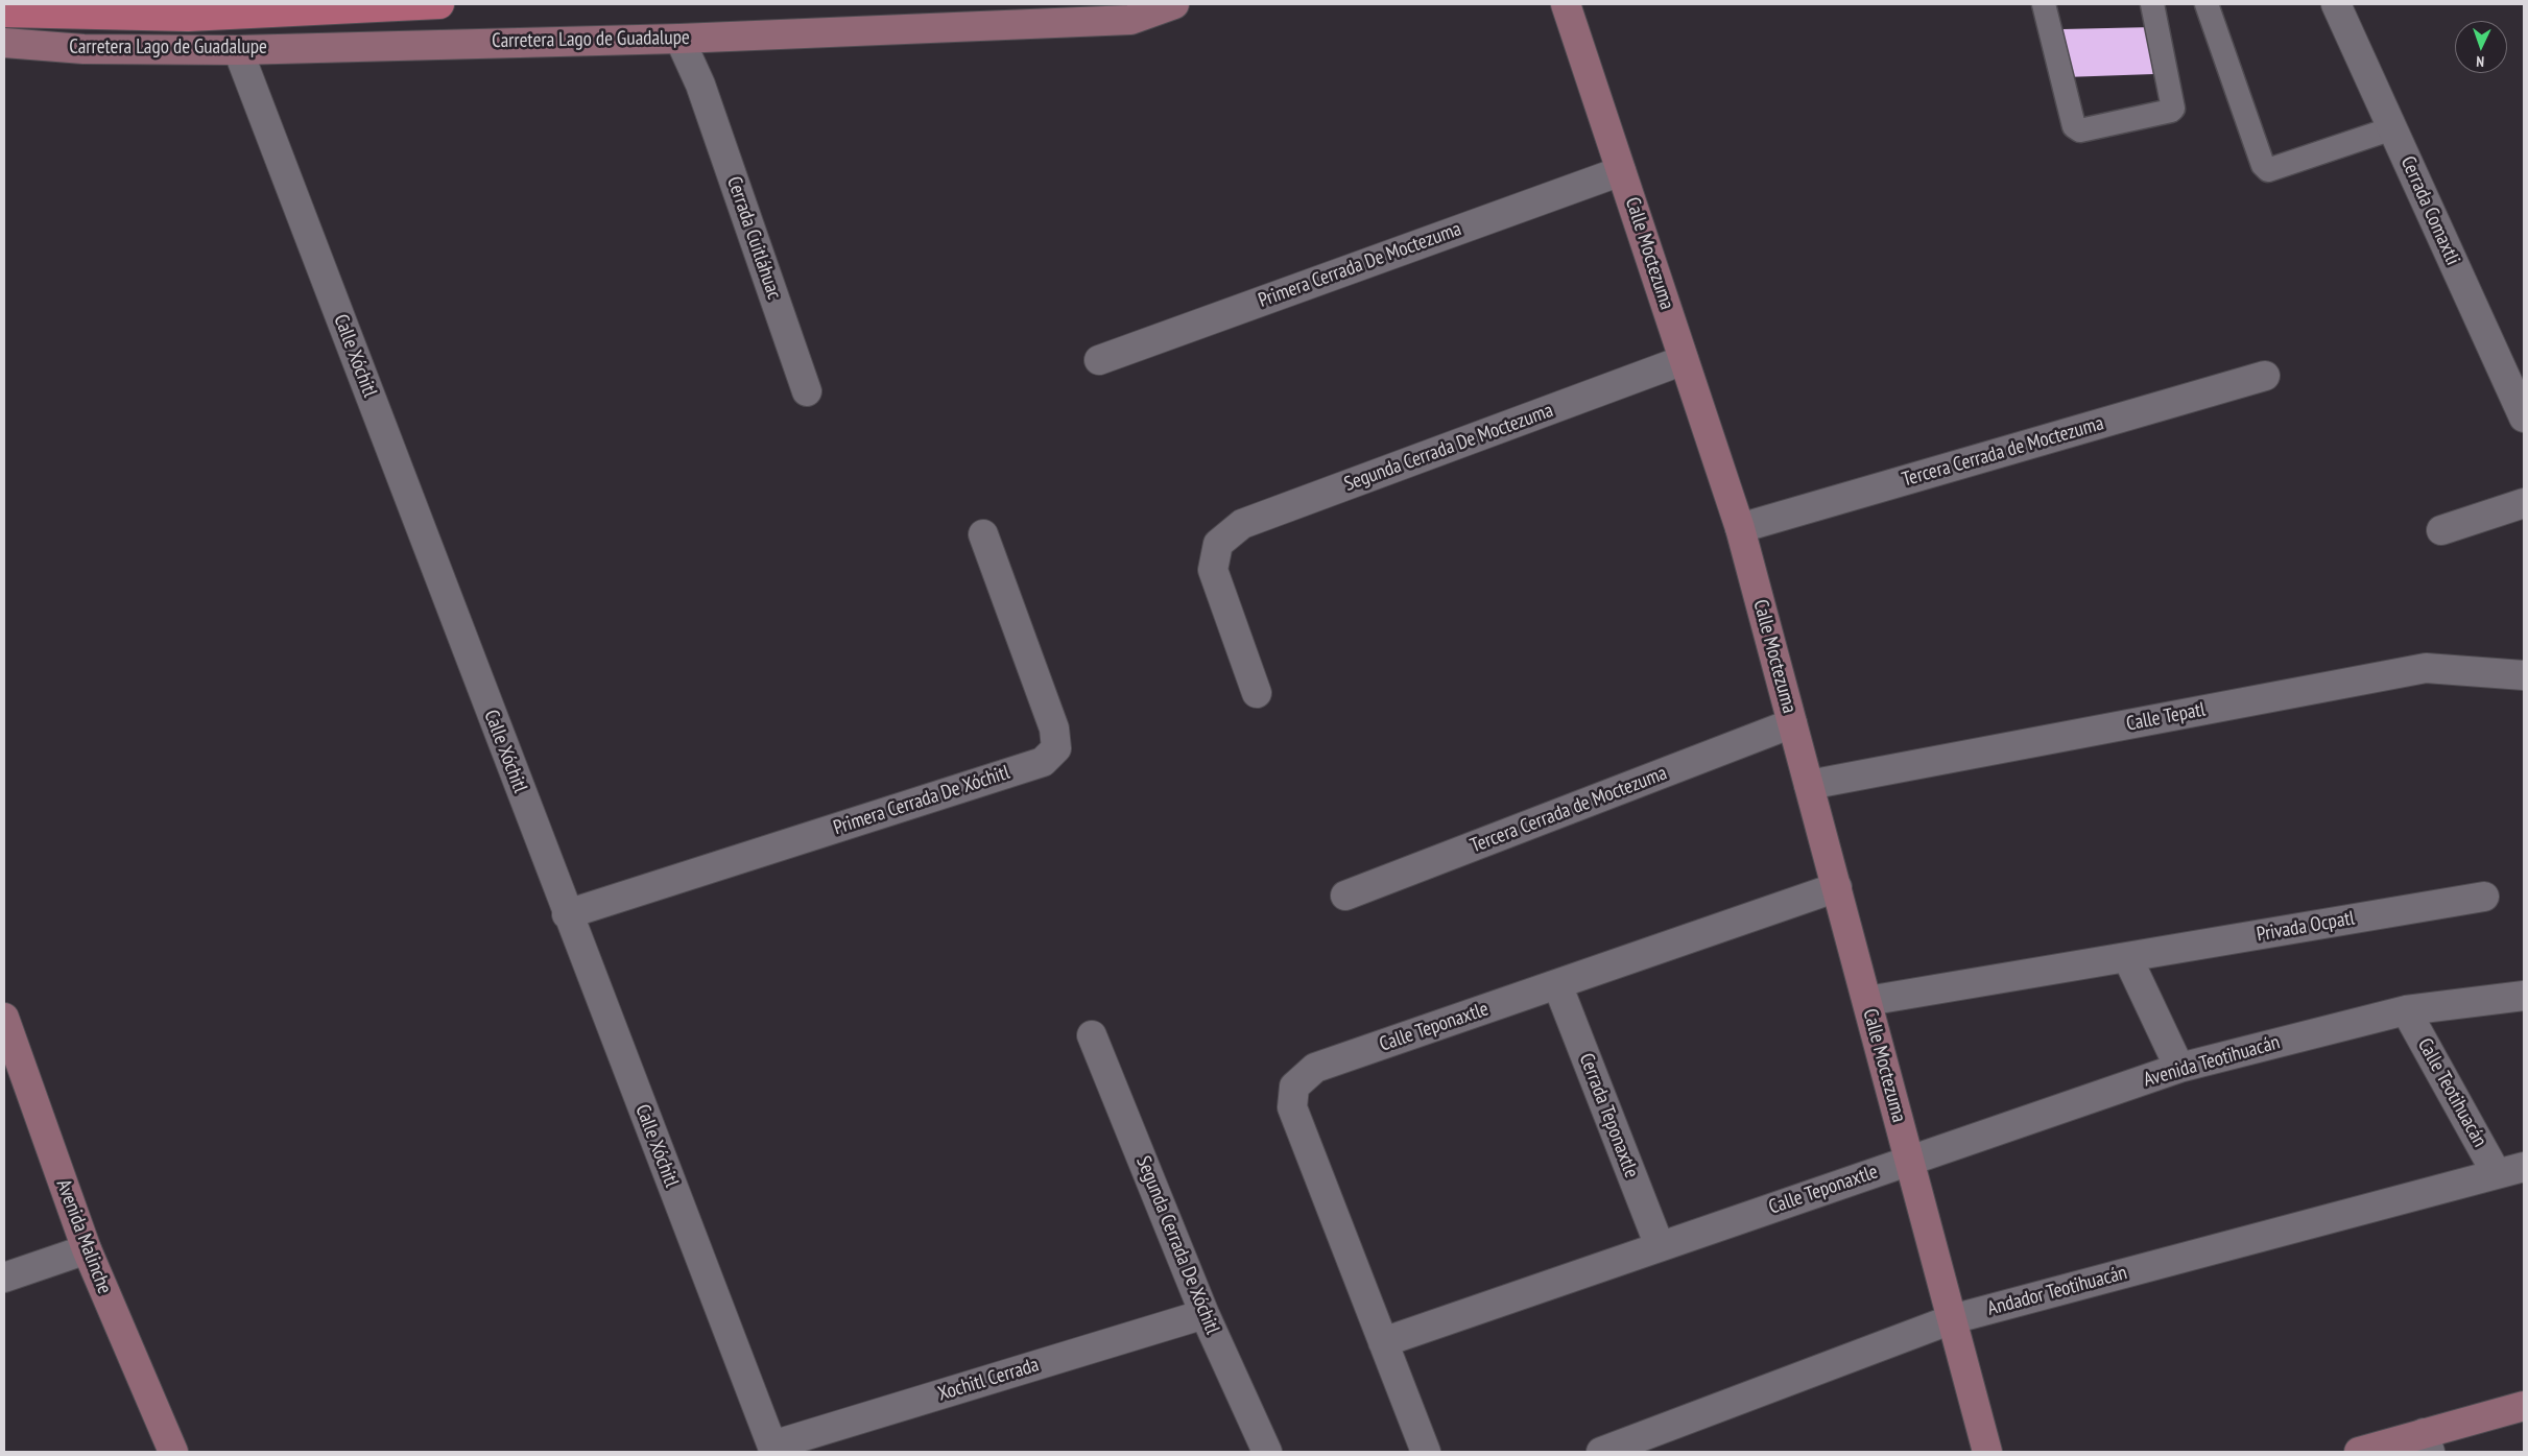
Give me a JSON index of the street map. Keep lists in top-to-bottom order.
{
  "streets": {
    "street": [
      "Carretera Lago de Guadalupe",
      "Cerrada Comaxtli",
      "Cerrada Cuitláhuac",
      "Calle Moctezuma",
      "Primera Cerrada De Moctezuma",
      "Calle Xóchitl",
      "Segunda Cerrada De Moctezuma",
      "Tercera Cerrada de Moctezuma",
      "Calle Tepatl",
      "Primera Cerrada De Xóchitl",
      "Privada Ocpatl",
      "Calle Teponaxtle",
      "Avenida Teotihuacán",
      "Calle Teotihuacán",
      "Cerrada Teponaxtle",
      "Avenida Malinche",
      "Segunda Cerrada De Xóchitl",
      "Andador Teotihuacán",
      "Xochitl Cerrada"
    ]
  },
  "crossings": [
    ["Carretera Lago de Guadalupe", "Cerrada Cuitláhuac"],
    ["Carretera Lago de Guadalupe", "Calle Xóchitl"],
    ["Calle Moctezuma", "Primera Cerrada De Moctezuma"],
    ["Calle Moctezuma", "Segunda Cerrada De Moctezuma"],
    ["Calle Moctezuma", "Tercera Cerrada de Moctezuma"],
    ["Calle Moctezuma", "Calle Tepatl"],
    ["Calle Moctezuma", "Privada Ocpatl"],
    ["Calle Moctezuma", "Calle Teponaxtle"],
    ["Calle Moctezuma", "Avenida Teotihuacán"],
    ["Calle Moctezuma", "Andador Teotihuacán"],
    ["Calle Xóchitl", "Primera Cerrada De Xóchitl"],
    ["Calle Xóchitl", "Xochitl Cerrada"],
    ["Calle Teponaxtle", "Avenida Teotihuacán"],
    ["Calle Teponaxtle", "Cerrada Teponaxtle"],
    ["Avenida Teotihuacán", "Calle Teotihuacán"],
    ["Calle Teotihuacán", "Andador Teotihuacán"],
    ["Segunda Cerrada De Xóchitl", "Xochitl Cerrada"]
  ],
  "north": "bottom"
}
